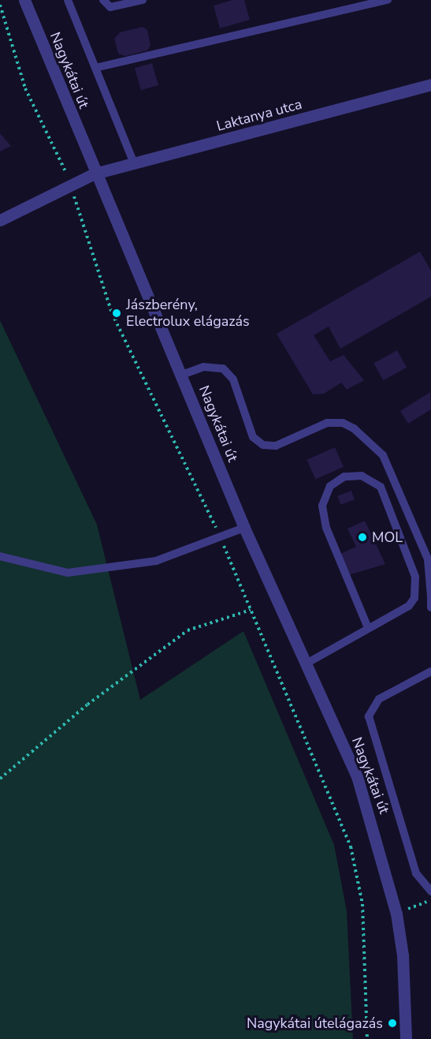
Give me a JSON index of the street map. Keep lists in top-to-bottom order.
{
  "streets": {
    "street": ["Nagykátai út", "Laktanya utca"]
  },
  "crossings": [
    ["Nagykátai út", "Laktanya utca"]
  ],
  "places": ["Jászberény, Electrolux elágazás", "MOL", "Nagykátai útelágazás"]
}
